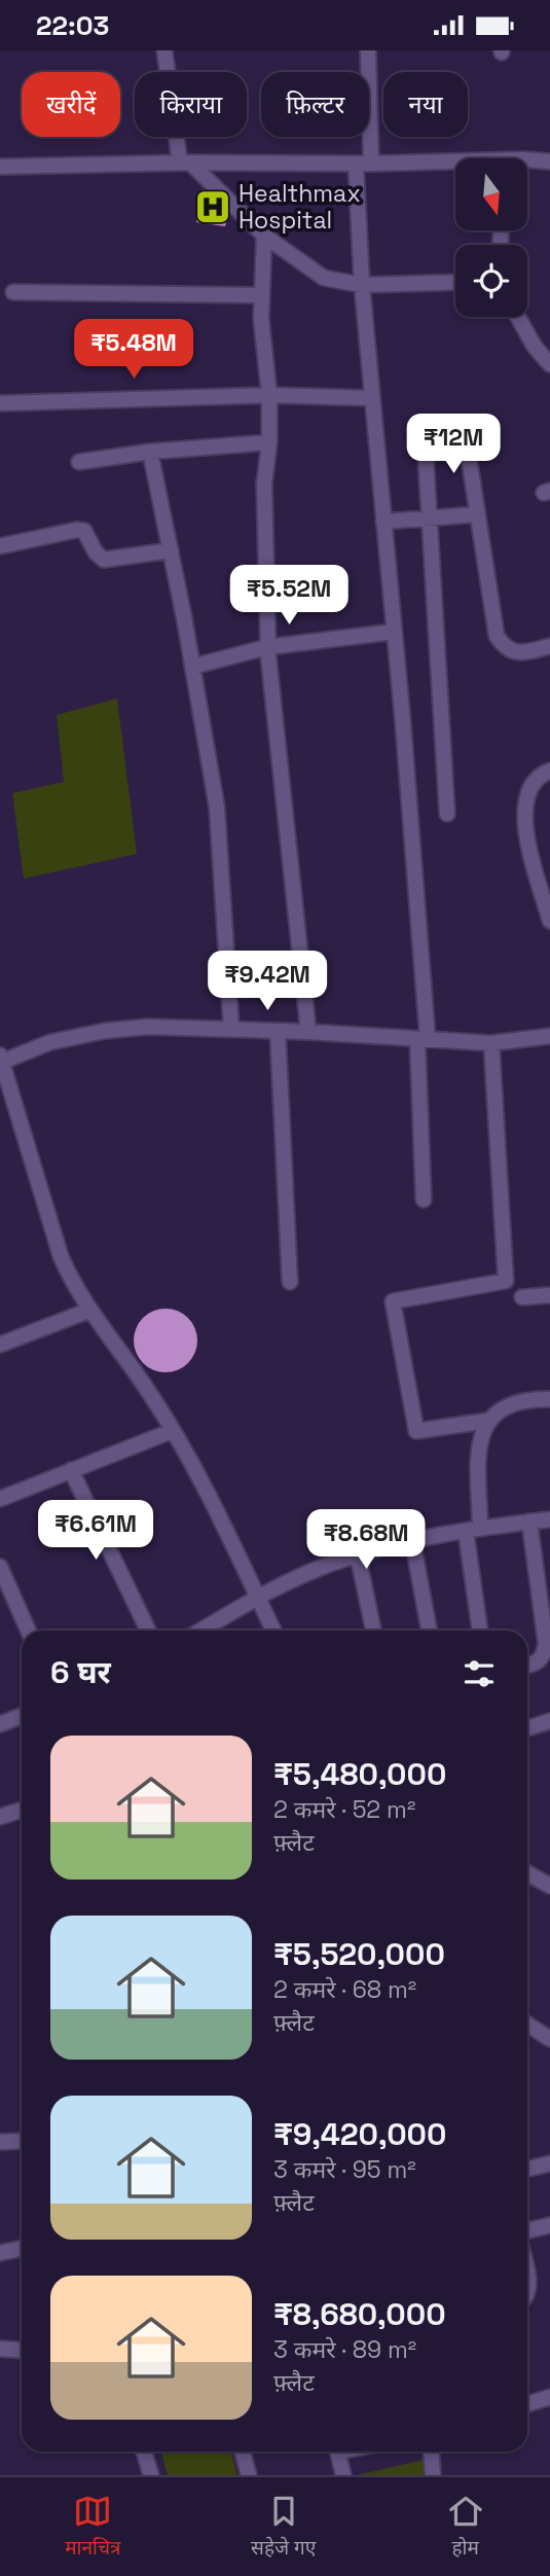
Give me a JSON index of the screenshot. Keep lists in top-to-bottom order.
{
  "places": {
    "hospital": ["Healthmax Hospital"]
  },
  "north": "bottom",
  "page": {
    "status": "22:03",
    "chip": [
      "खरीदें",
      "किराया",
      "फ़िल्टर",
      "नया"
    ],
    "price": [
      "₹5.48M",
      "₹12M",
      "₹5.52M",
      "₹9.42M",
      "₹6.61M",
      "₹8.68M"
    ],
    "heading": "6 घर",
    "list": [
      {
        "name": "₹5,480,000",
        "note": "2 कमरे · 52 m² · फ़्लैट"
      },
      {
        "name": "₹5,520,000",
        "note": "2 कमरे · 68 m² · फ़्लैट"
      },
      {
        "name": "₹9,420,000",
        "note": "3 कमरे · 95 m² · फ़्लैट"
      },
      {
        "name": "₹8,680,000",
        "note": "3 कमरे · 89 m² · फ़्लैट"
      }
    ],
    "tabs": ["मानचित्र", "सहेजे गए", "होम"]
  }
}
